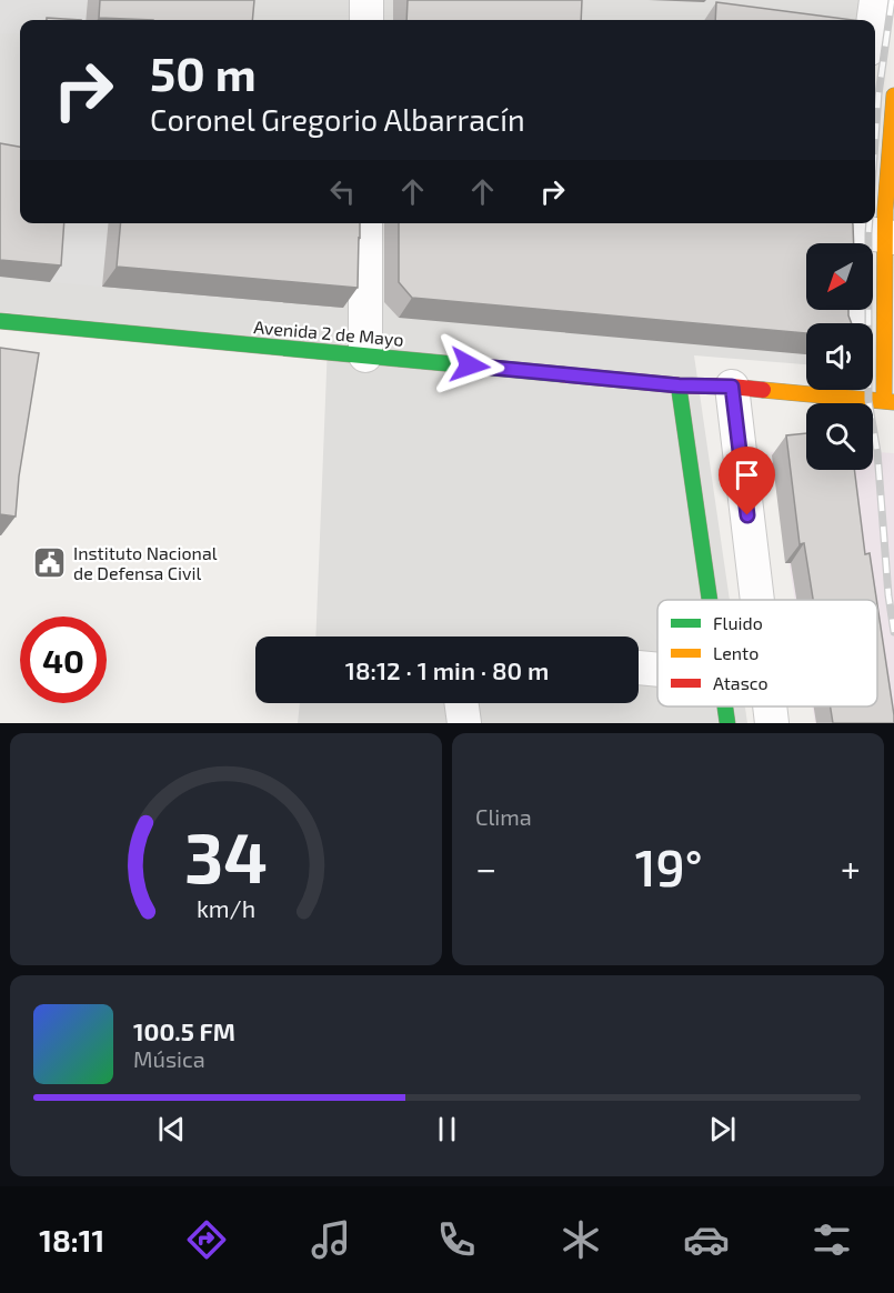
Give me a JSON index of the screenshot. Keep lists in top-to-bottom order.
{
  "streets": {
    "street": ["Avenida 2 de Mayo"]
  },
  "places": {
    "public building": ["Instituto Nacional de Defensa Civil"]
  },
  "legend": ["Fluido", "Lento", "Atasco"],
  "north": "bottom left",
  "page": {
    "turn": ["50 m", "Coronel Gregorio Albarracín"],
    "limit": "40",
    "trip": "18:12 · 1 min · 80 m",
    "tile": "Clima",
    "heat": ["−", "19°", "+"],
    "song": ["100.5 FM", "Música"],
    "tabs": "18:11",
    "gauge": ["34", "km/h"]
  }
}
